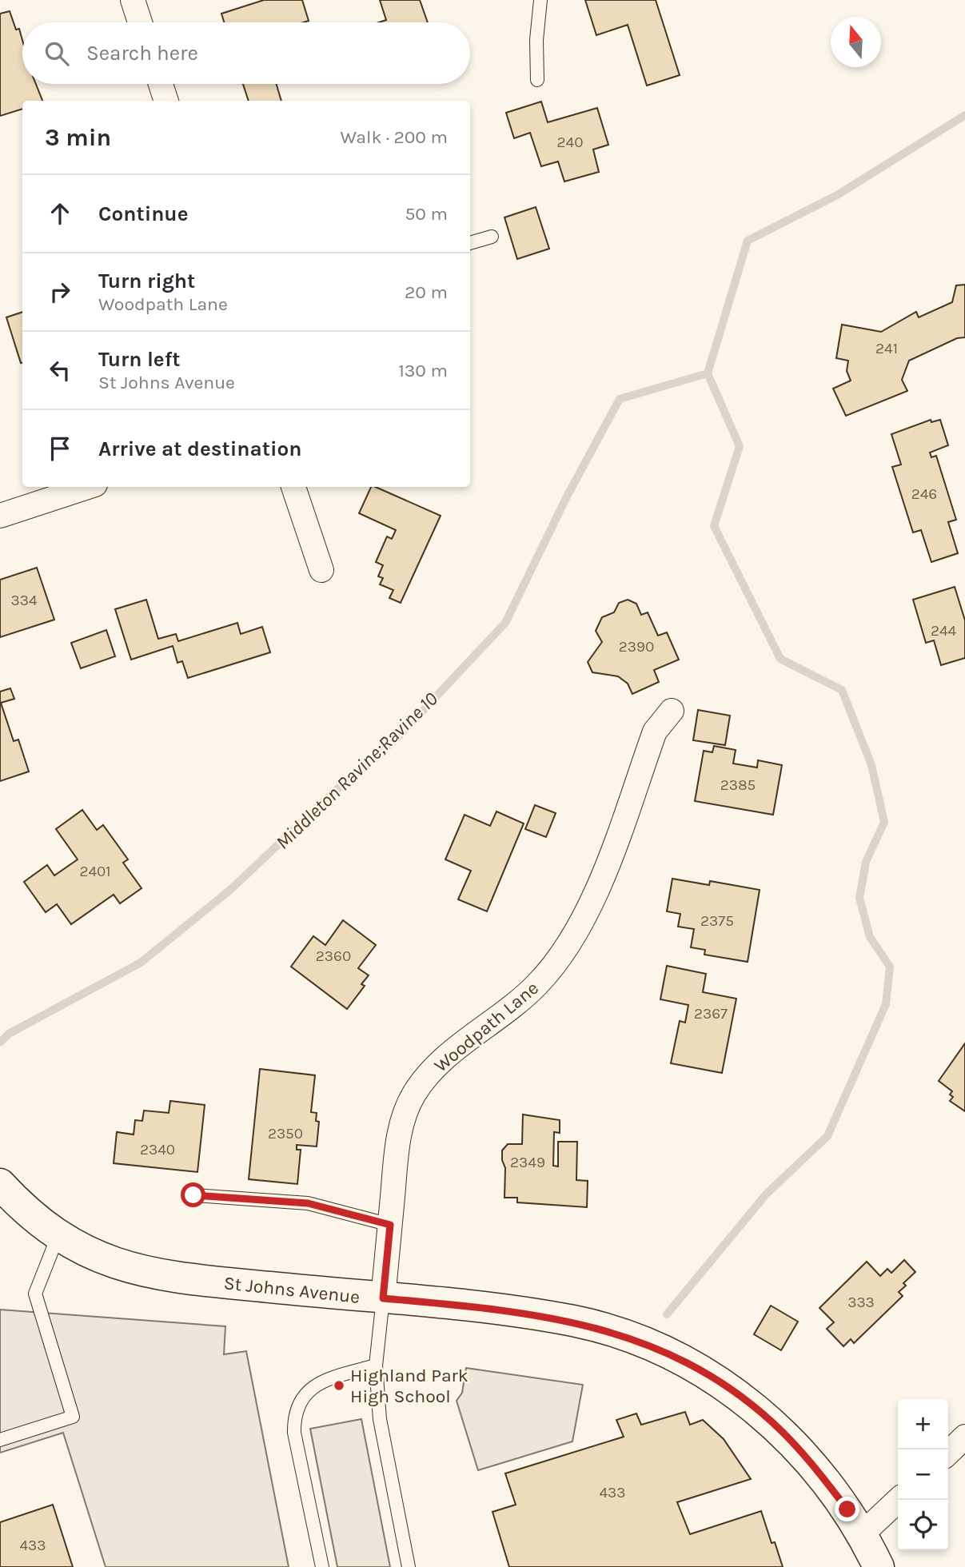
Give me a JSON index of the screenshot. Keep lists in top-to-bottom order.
{
  "streets": {
    "street": ["Woodpath Lane", "St Johns Avenue"]
  },
  "crossings": [
    ["Woodpath Lane", "St Johns Avenue"]
  ],
  "water": ["Middleton Ravine;Ravine 10"],
  "places": ["Highland Park High School"],
  "house_numbers": [
    "240",
    "241",
    "246",
    "334",
    "244",
    "2390",
    "2385",
    "2401",
    "2375",
    "2360",
    "2367",
    "2350",
    "2340",
    "2349",
    "333",
    "433",
    "433"
  ],
  "north": "top",
  "page": {
    "search": "Search here",
    "heading": ["3 min", "Walk · 200 m"],
    "list": [
      ["Continue", "50 m"],
      ["Turn right", "Woodpath Lane", "20 m"],
      ["Turn left", "St Johns Avenue", "130 m"],
      "Arrive at destination"
    ],
    "map_buttons": ["+", "−"]
  }
}
